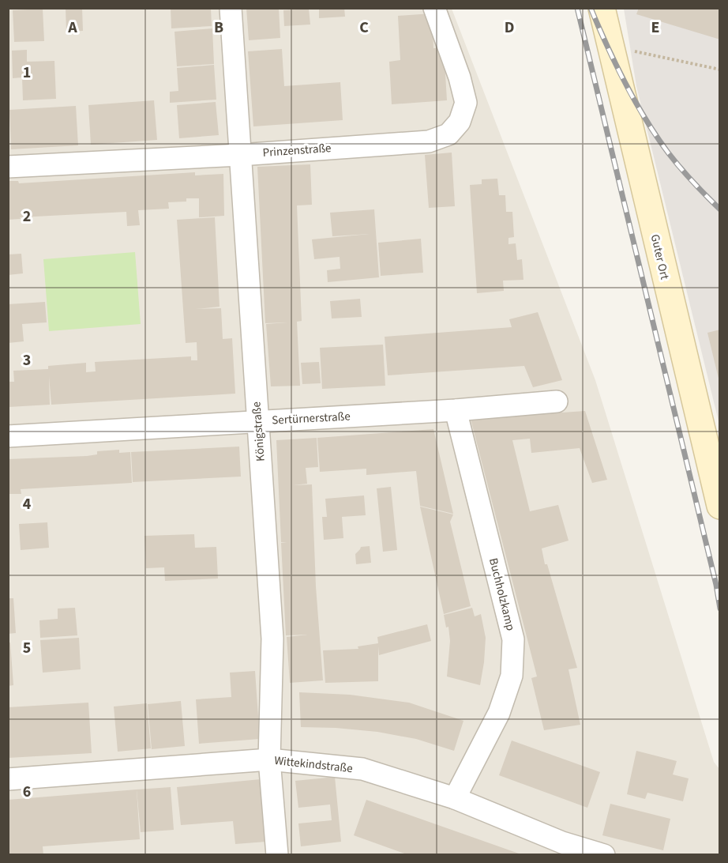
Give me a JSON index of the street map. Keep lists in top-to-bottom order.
{
  "streets": {
    "main road": ["Guter Ort"],
    "street": [
      "Prinzenstraße",
      "Sertürnerstraße",
      "Königstraße",
      "Buchholzkamp",
      "Wittekindstraße"
    ]
  },
  "crossings": [
    ["Prinzenstraße", "Königstraße"],
    ["Sertürnerstraße", "Königstraße"],
    ["Sertürnerstraße", "Buchholzkamp"],
    ["Königstraße", "Wittekindstraße"],
    ["Buchholzkamp", "Wittekindstraße"]
  ],
  "grid": {
    "columns": [
      "A",
      "B",
      "C",
      "D",
      "E"
    ],
    "rows": [
      "1",
      "2",
      "3",
      "4",
      "5",
      "6"
    ]
  }
}
